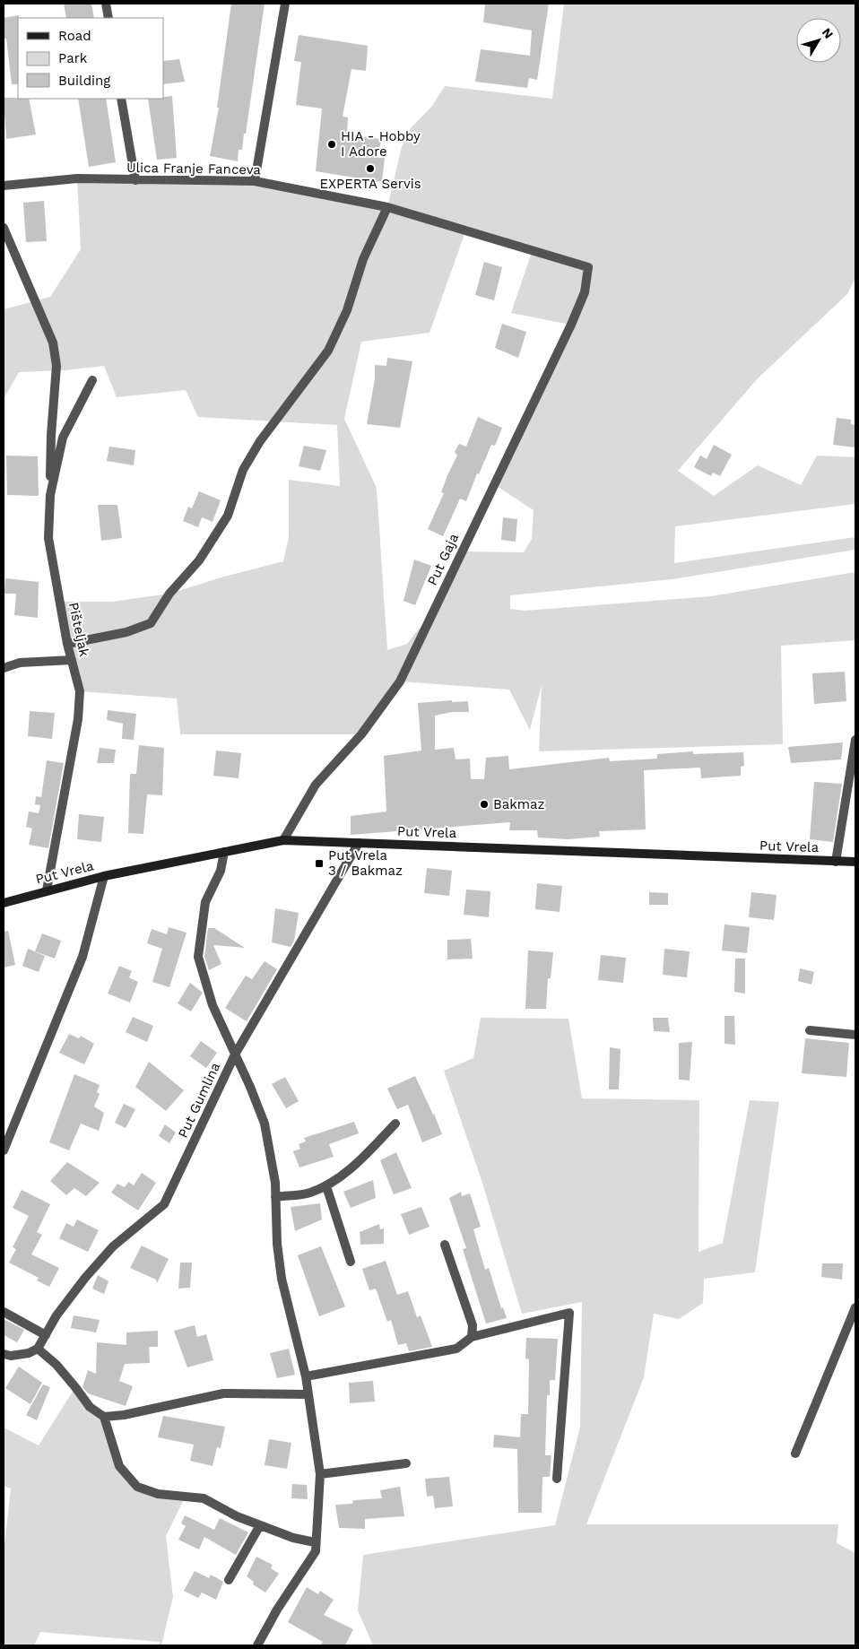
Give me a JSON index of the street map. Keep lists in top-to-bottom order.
{
  "streets": {
    "main road": ["Put Vrela"],
    "street": [
      "Ulica Franje Fanceva",
      "Put Gaja",
      "Pišteljak",
      "Put Gumlina"
    ]
  },
  "crossings": [
    ["Ulica Franje Fanceva", "Put Gaja"],
    ["Put Gaja", "Put Vrela"],
    ["Pišteljak", "Put Vrela"],
    ["Put Vrela", "Put Gumlina"]
  ],
  "places": {
    "other": ["HIA - Hobby I Adore", "EXPERTA Servis", "Bakmaz"],
    "transit": ["Put Vrela 3 / Bakmaz"]
  },
  "legend": ["Road", "Park", "Building"],
  "north": "top right"
}
